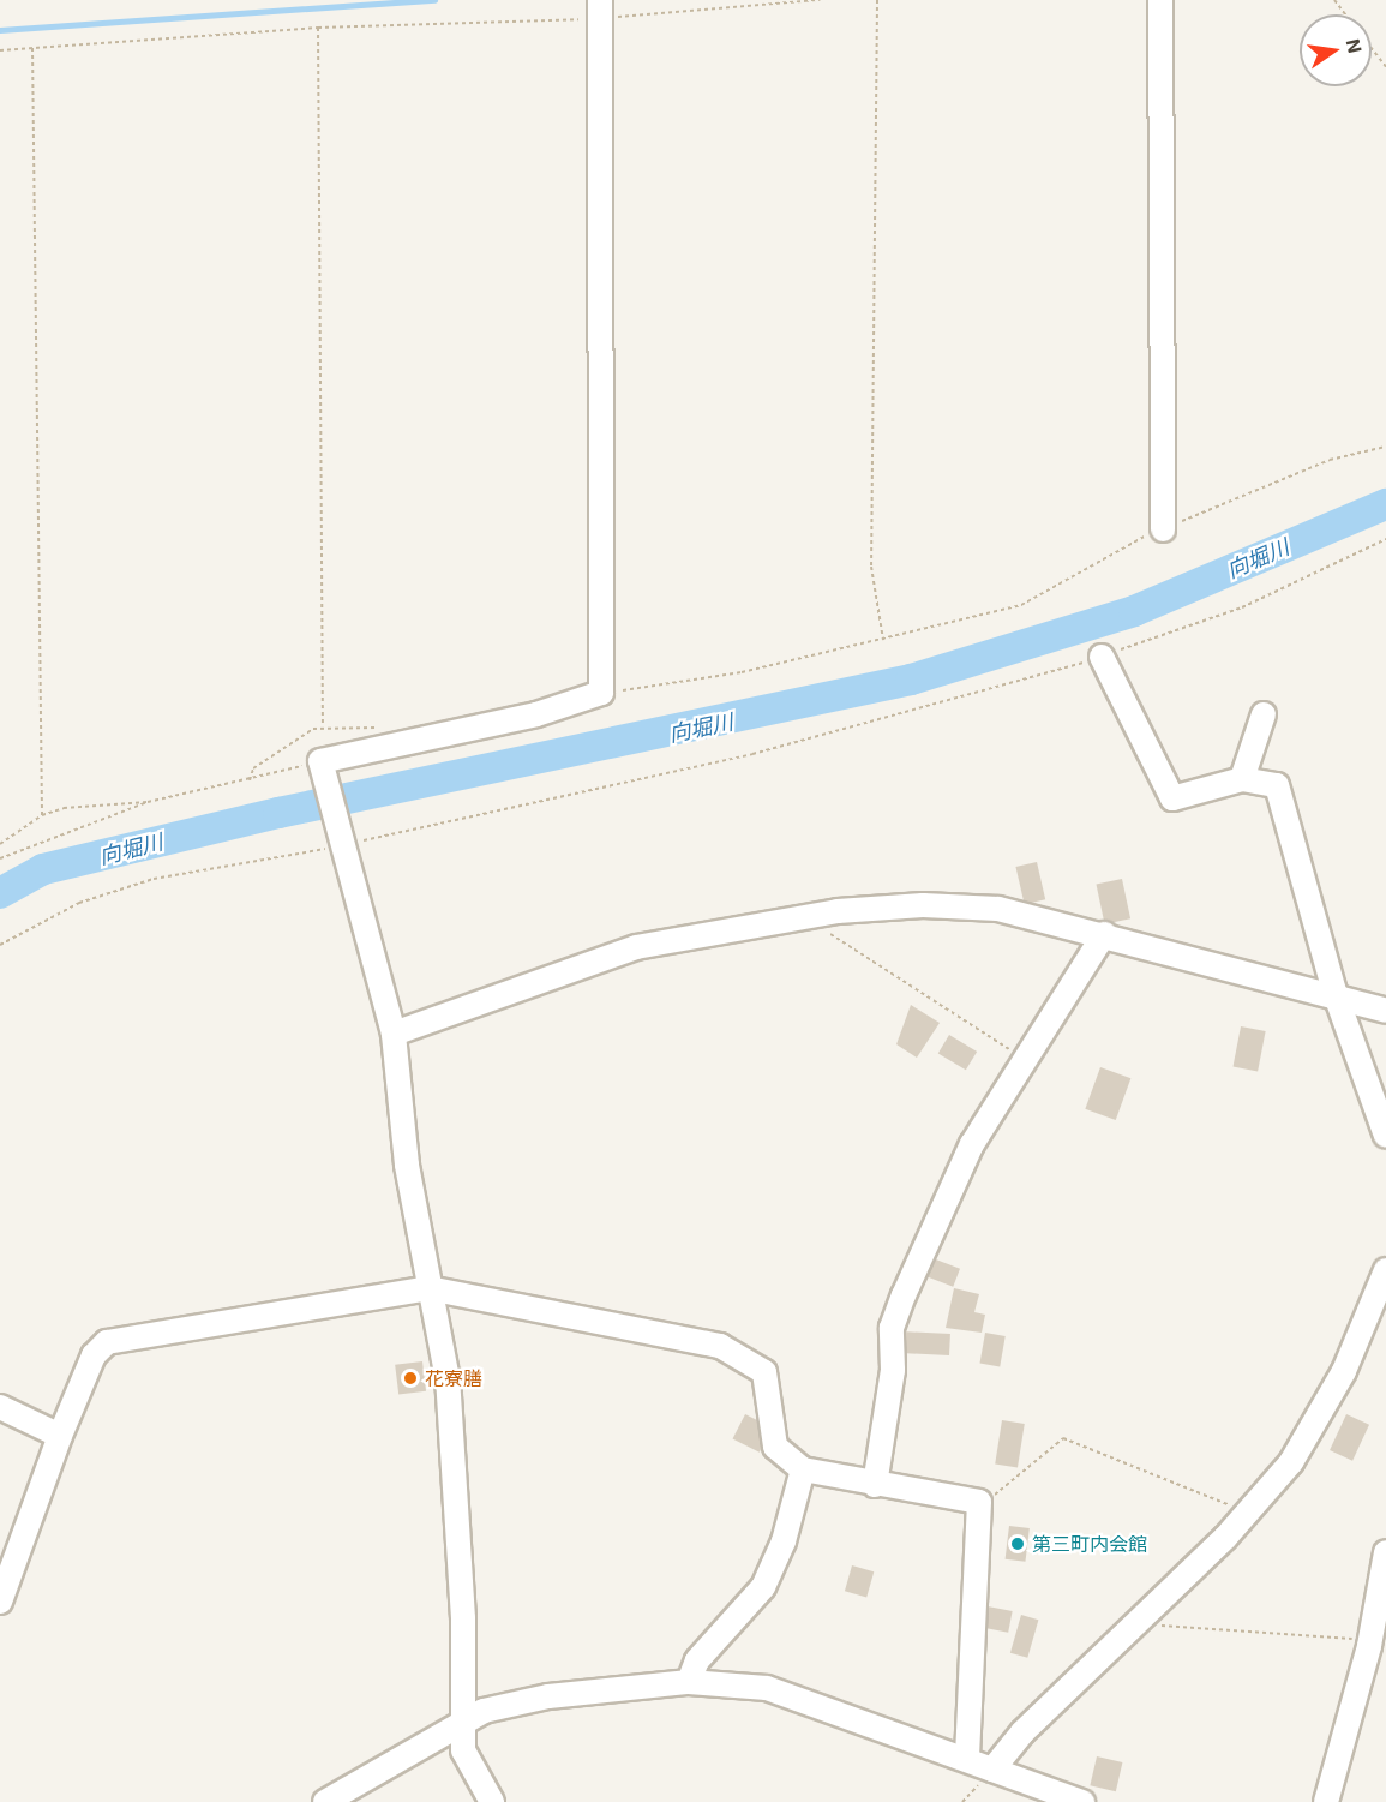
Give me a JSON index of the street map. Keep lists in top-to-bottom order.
{
  "water": ["向堀川"],
  "places": ["花寮膳", "第三町内会館"],
  "north": "right"
}
